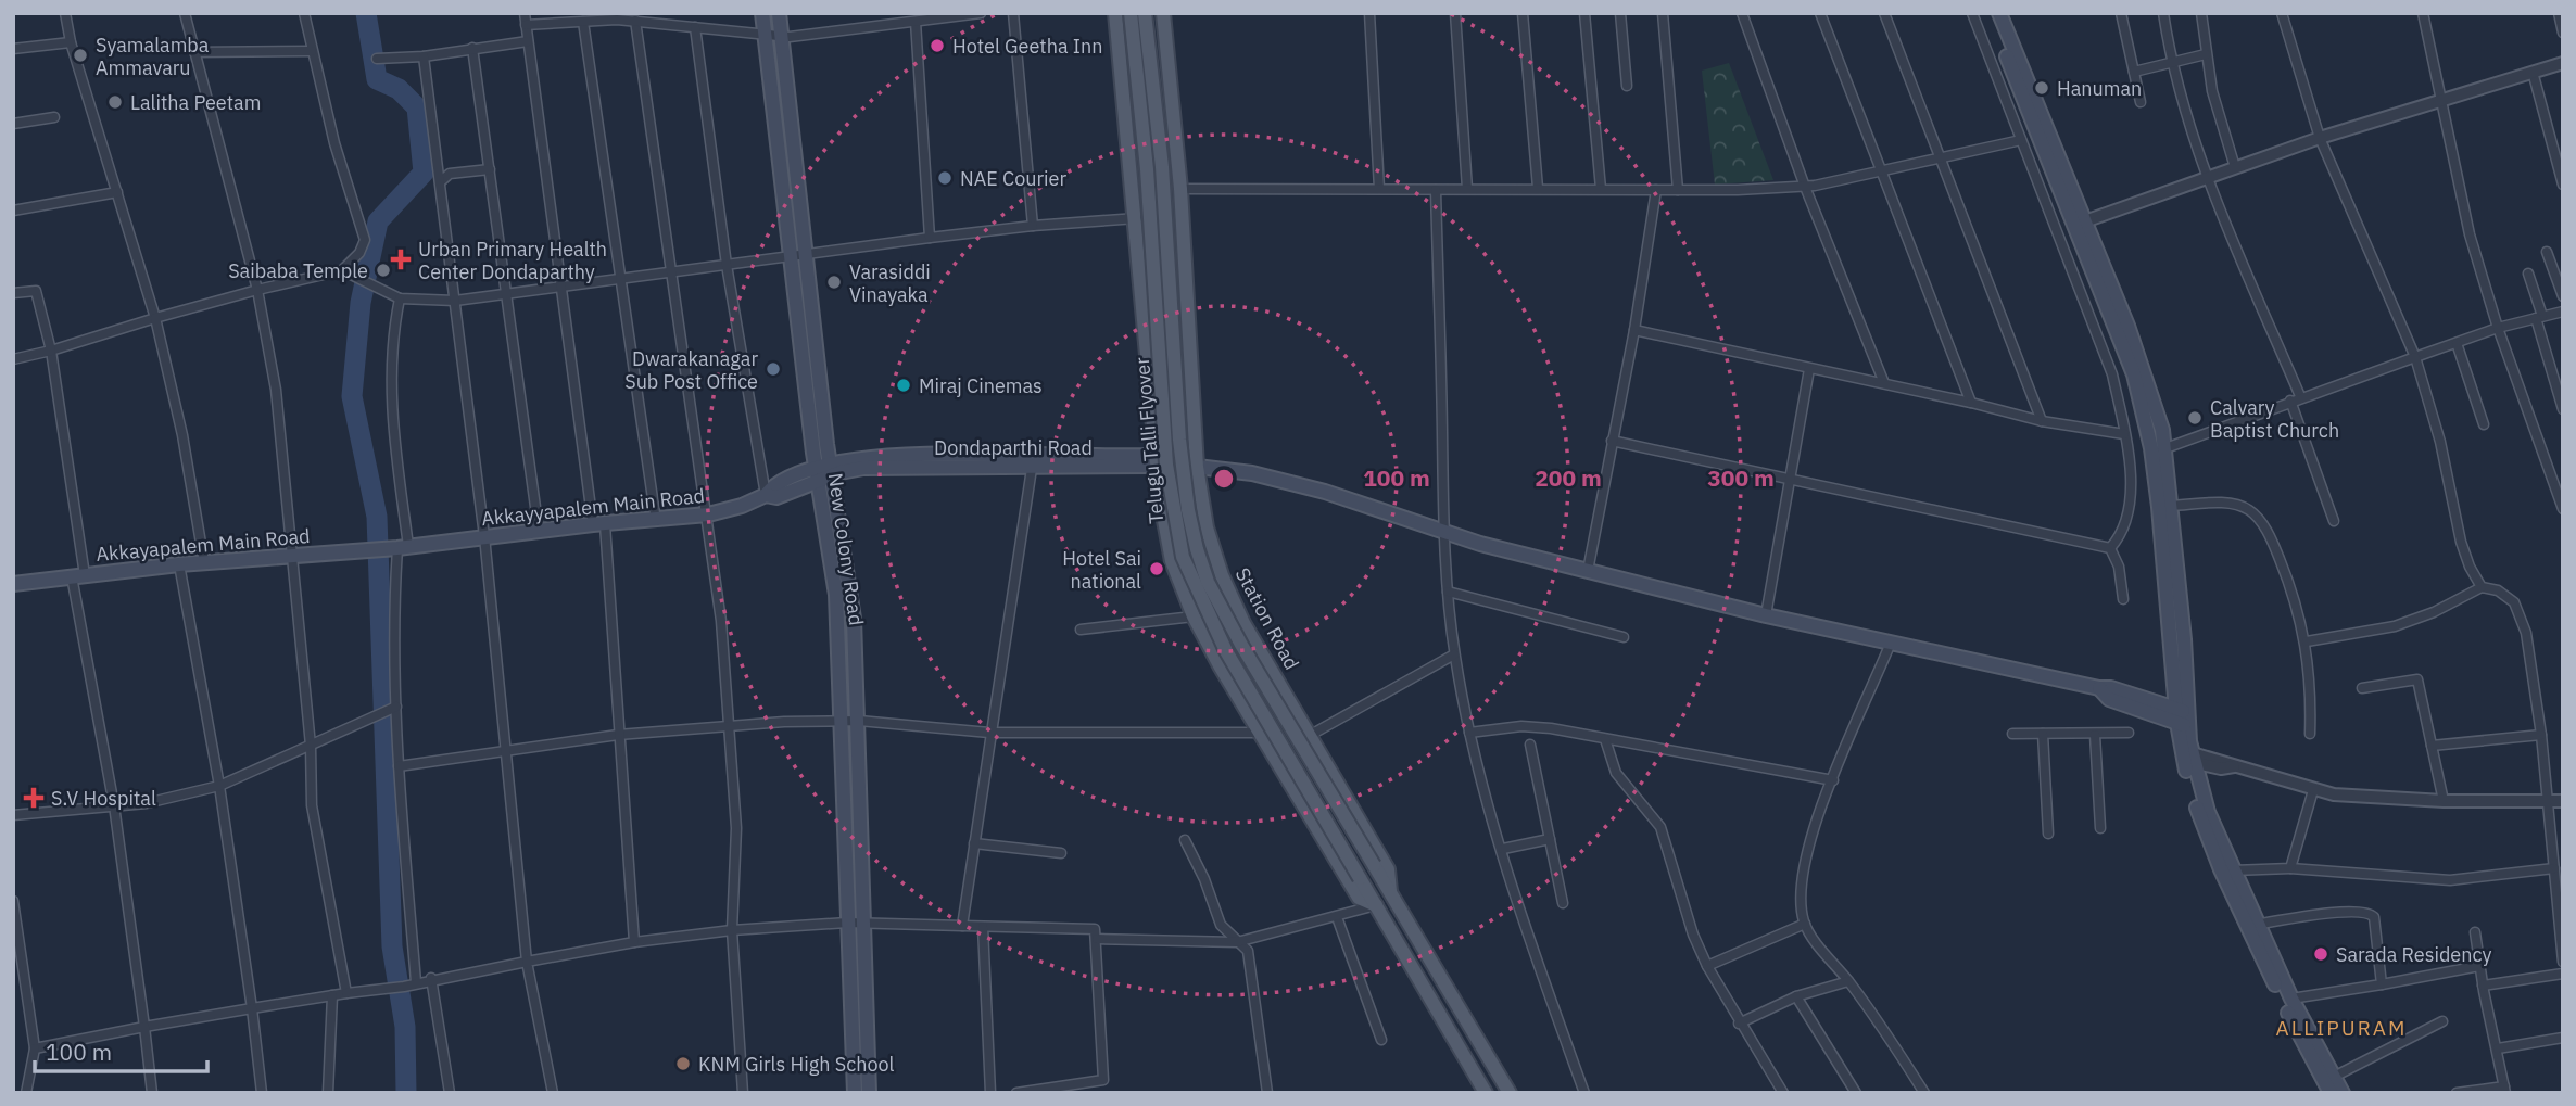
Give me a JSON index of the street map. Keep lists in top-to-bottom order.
{
  "streets": {
    "main road": [
      "Telugu Talli Flyover",
      "Dondaparthi Road",
      "Akkayyapalem Main Road",
      "Akkayapalem Main Road",
      "New Colony Road",
      "Station Road"
    ]
  },
  "crossings": [
    ["Telugu Talli Flyover", "Station Road"],
    ["Dondaparthi Road", "Akkayyapalem Main Road"],
    ["Dondaparthi Road", "New Colony Road"],
    ["Dondaparthi Road", "Station Road"],
    ["Akkayyapalem Main Road", "Akkayapalem Main Road"],
    ["Akkayyapalem Main Road", "New Colony Road"]
  ],
  "districts": ["ALLIPURAM"],
  "places": {
    "other": [
      "Hotel Geetha Inn",
      "Syamalamba Ammavaru",
      "Hanuman",
      "Lalitha Peetam",
      "NAE Courier",
      "Saibaba Temple",
      "Varasiddi Vinayaka",
      "Dwarakanagar Sub Post Office",
      "Miraj Cinemas",
      "Calvary Baptist Church",
      "Hotel Sai national",
      "Sarada Residency",
      "KNM Girls High School"
    ],
    "health": ["Urban Primary Health Center Dondaparthy", "S.V Hospital"]
  },
  "scale_bar": "100 m",
  "rings": ["100 m", "200 m", "300 m"]
}
